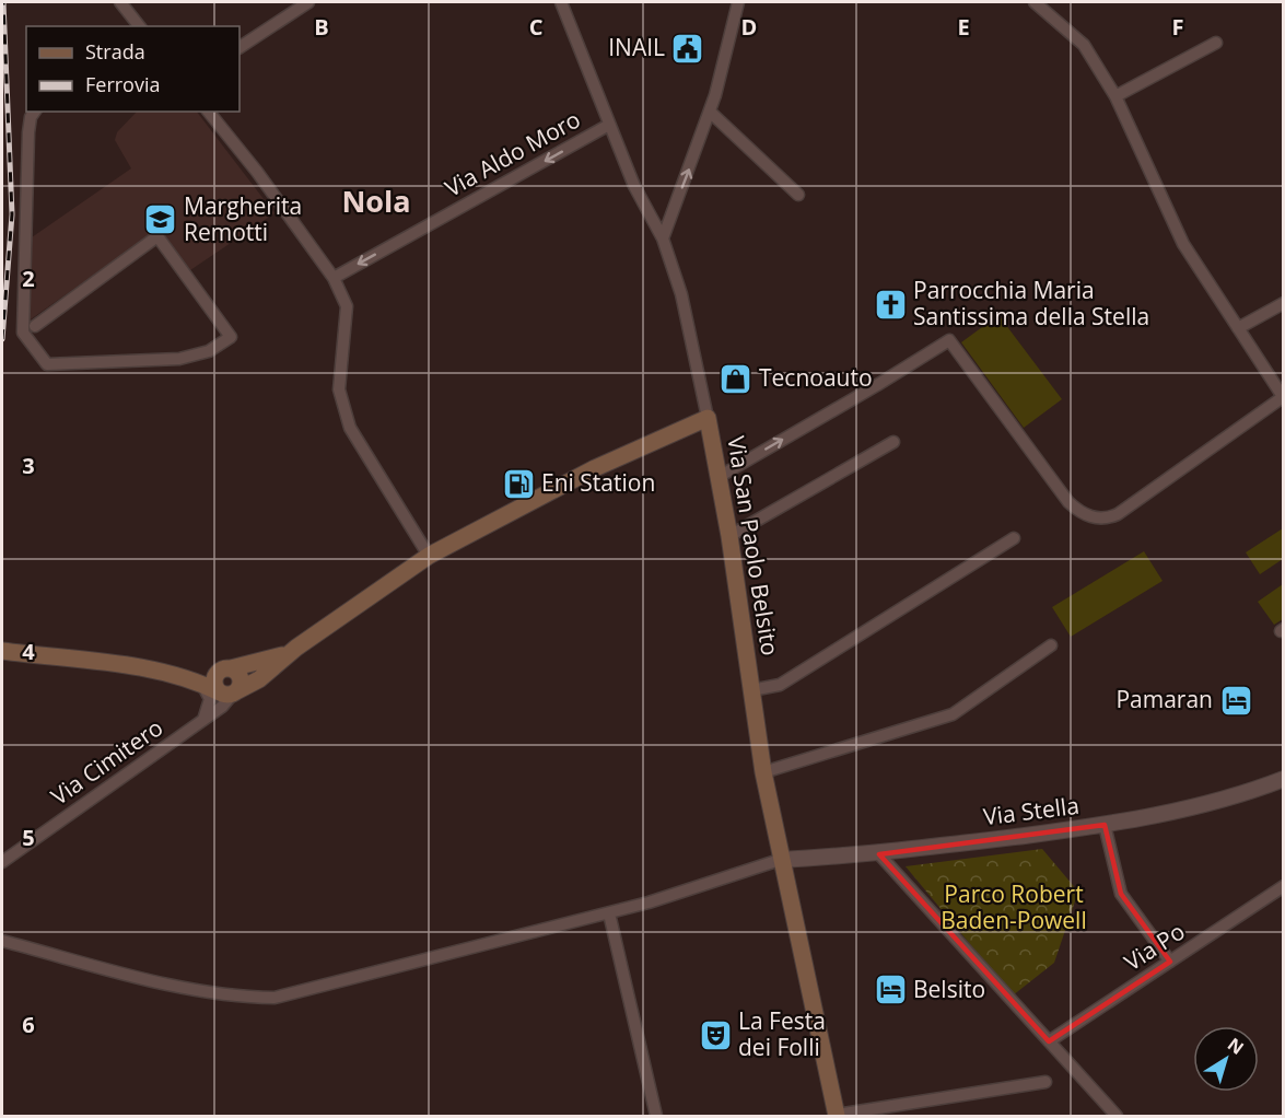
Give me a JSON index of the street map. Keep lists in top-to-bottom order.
{
  "streets": {
    "main road": ["Via San Paolo Belsito"],
    "street": [
      "Via Aldo Moro",
      "Via Cimitero",
      "Via Stella",
      "Via Po"
    ]
  },
  "crossings": [
    ["Via Aldo Moro", "Via San Paolo Belsito"],
    ["Via San Paolo Belsito", "Via Stella"]
  ],
  "one_way": ["Via Aldo Moro"],
  "districts": ["Nola"],
  "parks": ["Parco Robert Baden-Powell"],
  "places": {
    "public building": ["INAIL"],
    "school or university": ["Margherita Remotti"],
    "church": ["Parrocchia Maria Santissima della Stella"],
    "shop": ["Tecnoauto"],
    "fuel station": ["Eni Station"],
    "hotel": ["Pamaran", "Belsito"],
    "theatre": ["La Festa dei Folli"]
  },
  "legend": ["Strada", "Ferrovia"],
  "north": "top right",
  "grid": {
    "columns": [
      "B",
      "C",
      "D",
      "E",
      "F"
    ],
    "rows": [
      "2",
      "3",
      "4",
      "5",
      "6"
    ]
  }
}
